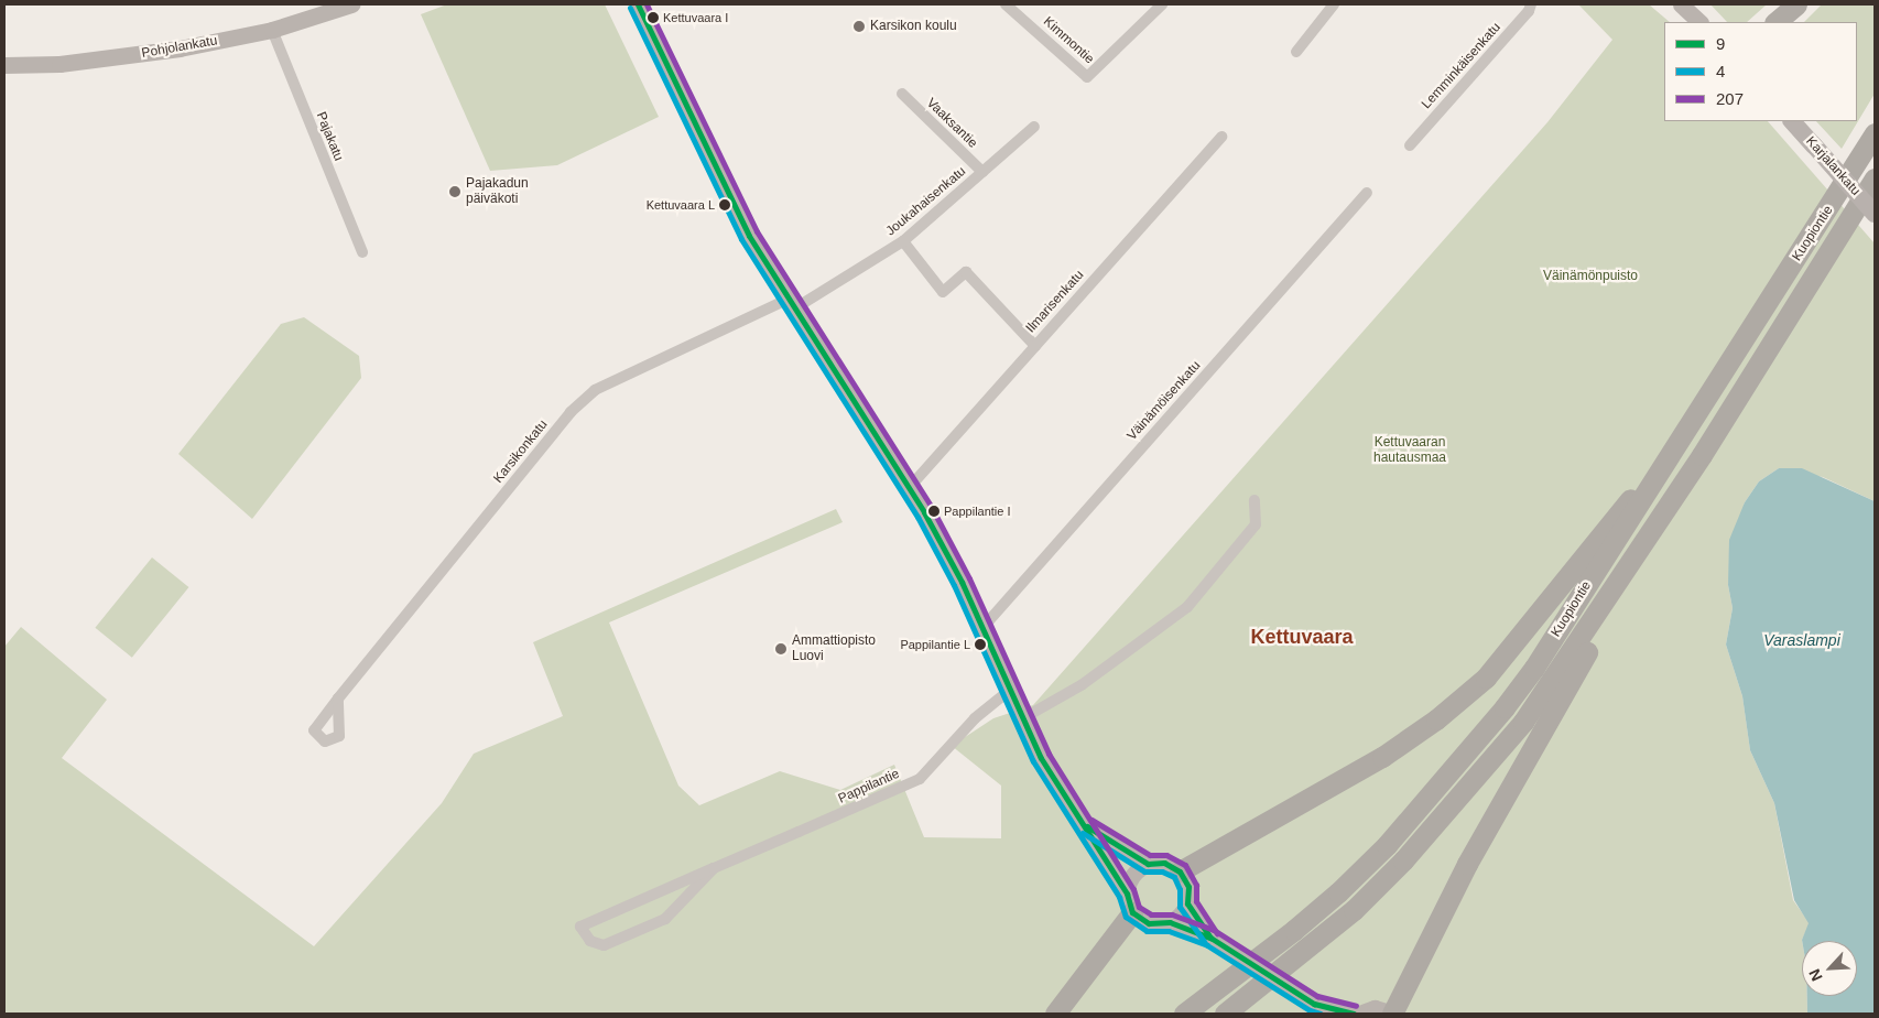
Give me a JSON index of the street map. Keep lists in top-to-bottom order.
{
  "streets": {
    "highway": ["Kuopiontie"],
    "main road": ["Karjalankatu"],
    "street": [
      "Kimmontie",
      "Pohjolankatu",
      "Lemminkäisenkatu",
      "Vaaksantie",
      "Pajakatu",
      "Joukahaisenkatu",
      "Ilmarisenkatu",
      "Väinämöisenkatu",
      "Karsikonkatu",
      "Pappilantie"
    ]
  },
  "crossings": [
    ["Pohjolankatu", "Pajakatu"],
    ["Vaaksantie", "Joukahaisenkatu"],
    ["Joukahaisenkatu", "Karsikonkatu"]
  ],
  "districts": ["Kettuvaara"],
  "water": ["Varaslampi"],
  "parks": ["Väinämönpuisto", "Kettuvaaran hautausmaa"],
  "places": [
    "Kettuvaara I",
    "Karsikon koulu",
    "Pajakadun päiväkoti",
    "Kettuvaara L",
    "Pappilantie I",
    "Pappilantie L",
    "Ammattiopisto Luovi"
  ],
  "lines": ["transit line 9", "transit line 207", "transit line 4"],
  "legend": ["9", "4", "207"],
  "north": "bottom left"
}
